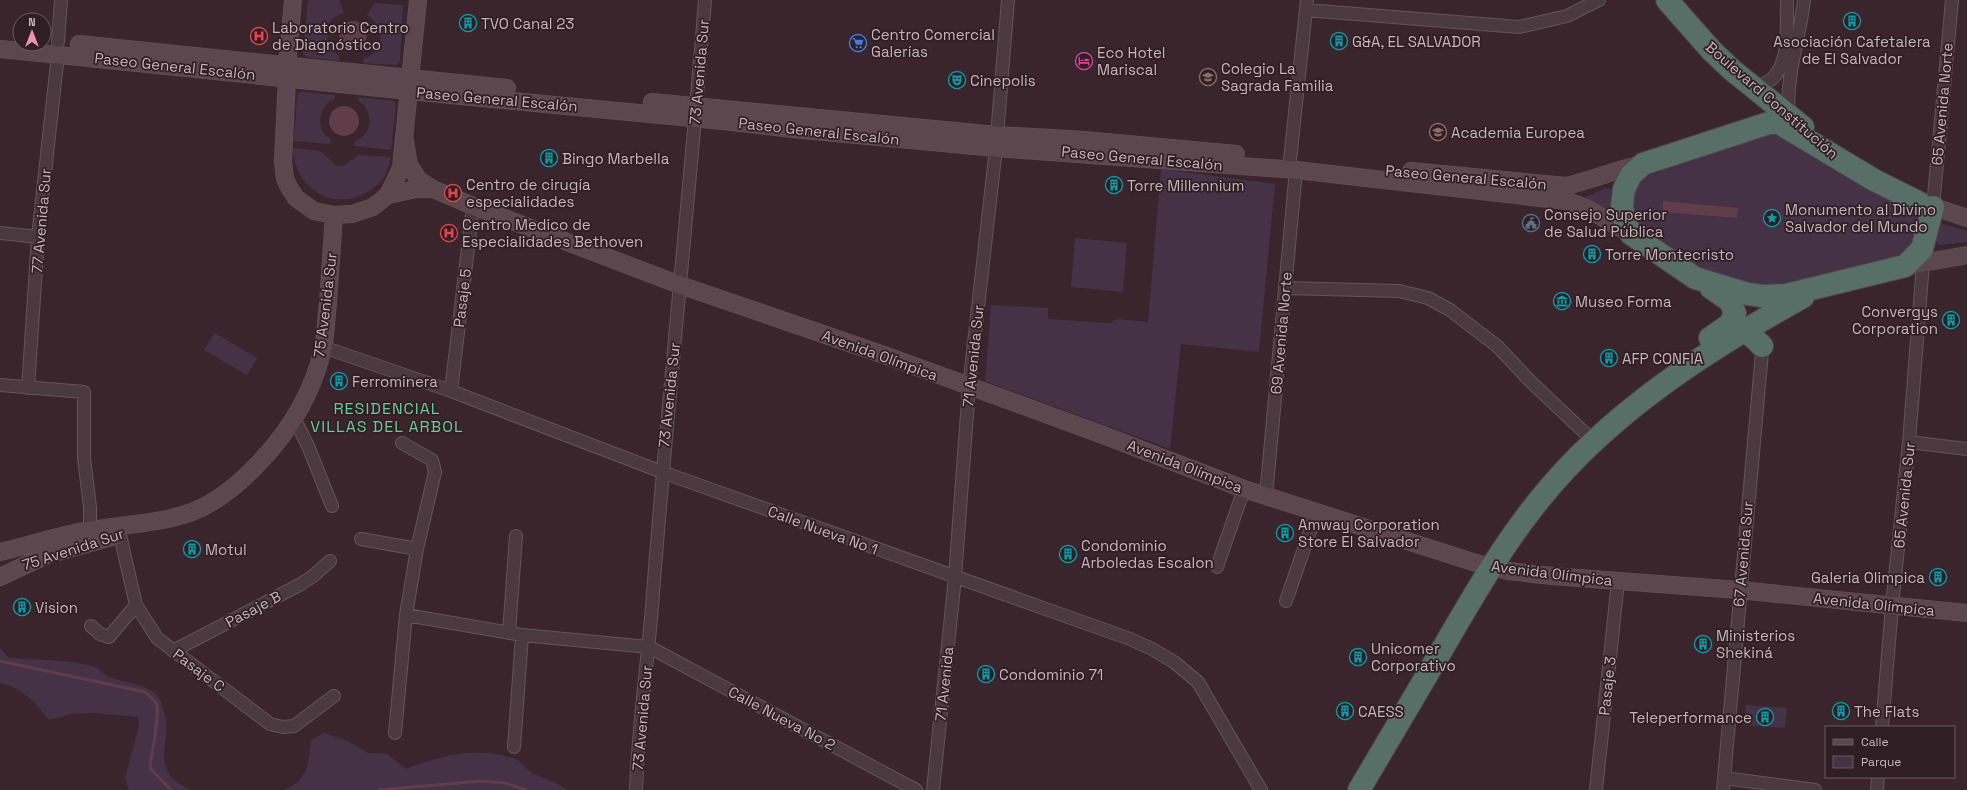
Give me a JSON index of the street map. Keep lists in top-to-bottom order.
{
  "streets": {
    "highway": ["Boulevard Constitución"],
    "main road": ["Paseo General Escalón", "75 Avenida Sur", "Avenida Olímpica"],
    "street": [
      "73 Avenida Sur",
      "65 Avenida Norte",
      "77 Avenida Sur",
      "Pasaje 5",
      "69 Avenida Norte",
      "71 Avenida Sur",
      "65 Avenida Sur",
      "Calle Nueva No 1",
      "67 Avenida Sur",
      "Pasaje B",
      "Pasaje C",
      "71 Avenida",
      "Pasaje 3",
      "Calle Nueva No 2"
    ]
  },
  "crossings": [
    ["Paseo General Escalón", "73 Avenida Sur"],
    ["Paseo General Escalón", "77 Avenida Sur"],
    ["Paseo General Escalón", "69 Avenida Norte"],
    ["Paseo General Escalón", "71 Avenida Sur"],
    ["73 Avenida Sur", "Avenida Olímpica"],
    ["73 Avenida Sur", "Calle Nueva No 1"],
    ["73 Avenida Sur", "Calle Nueva No 2"],
    ["Pasaje 5", "Avenida Olímpica"],
    ["Pasaje 5", "Calle Nueva No 1"],
    ["75 Avenida Sur", "Calle Nueva No 1"],
    ["75 Avenida Sur", "Pasaje C"],
    ["69 Avenida Norte", "Avenida Olímpica"],
    ["Avenida Olímpica", "71 Avenida Sur"],
    ["Avenida Olímpica", "65 Avenida Sur"],
    ["Avenida Olímpica", "67 Avenida Sur"],
    ["Avenida Olímpica", "Pasaje 3"],
    ["71 Avenida Sur", "Calle Nueva No 1"],
    ["71 Avenida Sur", "71 Avenida"],
    ["Calle Nueva No 1", "71 Avenida"],
    ["Pasaje B", "Pasaje C"]
  ],
  "districts": ["RESIDENCIAL VILLAS DEL ARBOL"],
  "places": {
    "building": [
      "Asociación Cafetalera de El Salvador",
      "TVO Canal 23",
      "G&A, EL SALVADOR",
      "Bingo Marbella",
      "Torre Millennium",
      "Torre Montecristo",
      "Convergys Corporation",
      "AFP CONFIA",
      "Ferrominera",
      "Amway Corporation Store El Salvador",
      "Motul",
      "Condominio Arboledas Escalon",
      "Galeria Olimpica",
      "Vision",
      "Ministerios Shekiná",
      "Unicomer Corporativo",
      "Condominio 71",
      "CAESS",
      "The Flats",
      "Teleperformance"
    ],
    "hospital": ["Laboratorio Centro de Diagnóstico", "Centro de cirugía especialidades", "Centro Medico de Especialidades Bethoven"],
    "supermarket": ["Centro Comercial Galerías"],
    "hotel": ["Eco Hotel Mariscal"],
    "school or university": ["Colegio La Sagrada Familia", "Academia Europea"],
    "theatre": ["Cinepolis"],
    "place": ["Monumento al Divino Salvador del Mundo"],
    "public building": ["Consejo Superior de Salud Pública"],
    "museum": ["Museo Forma"]
  },
  "legend": ["Calle", "Parque"],
  "north": "top"
}
